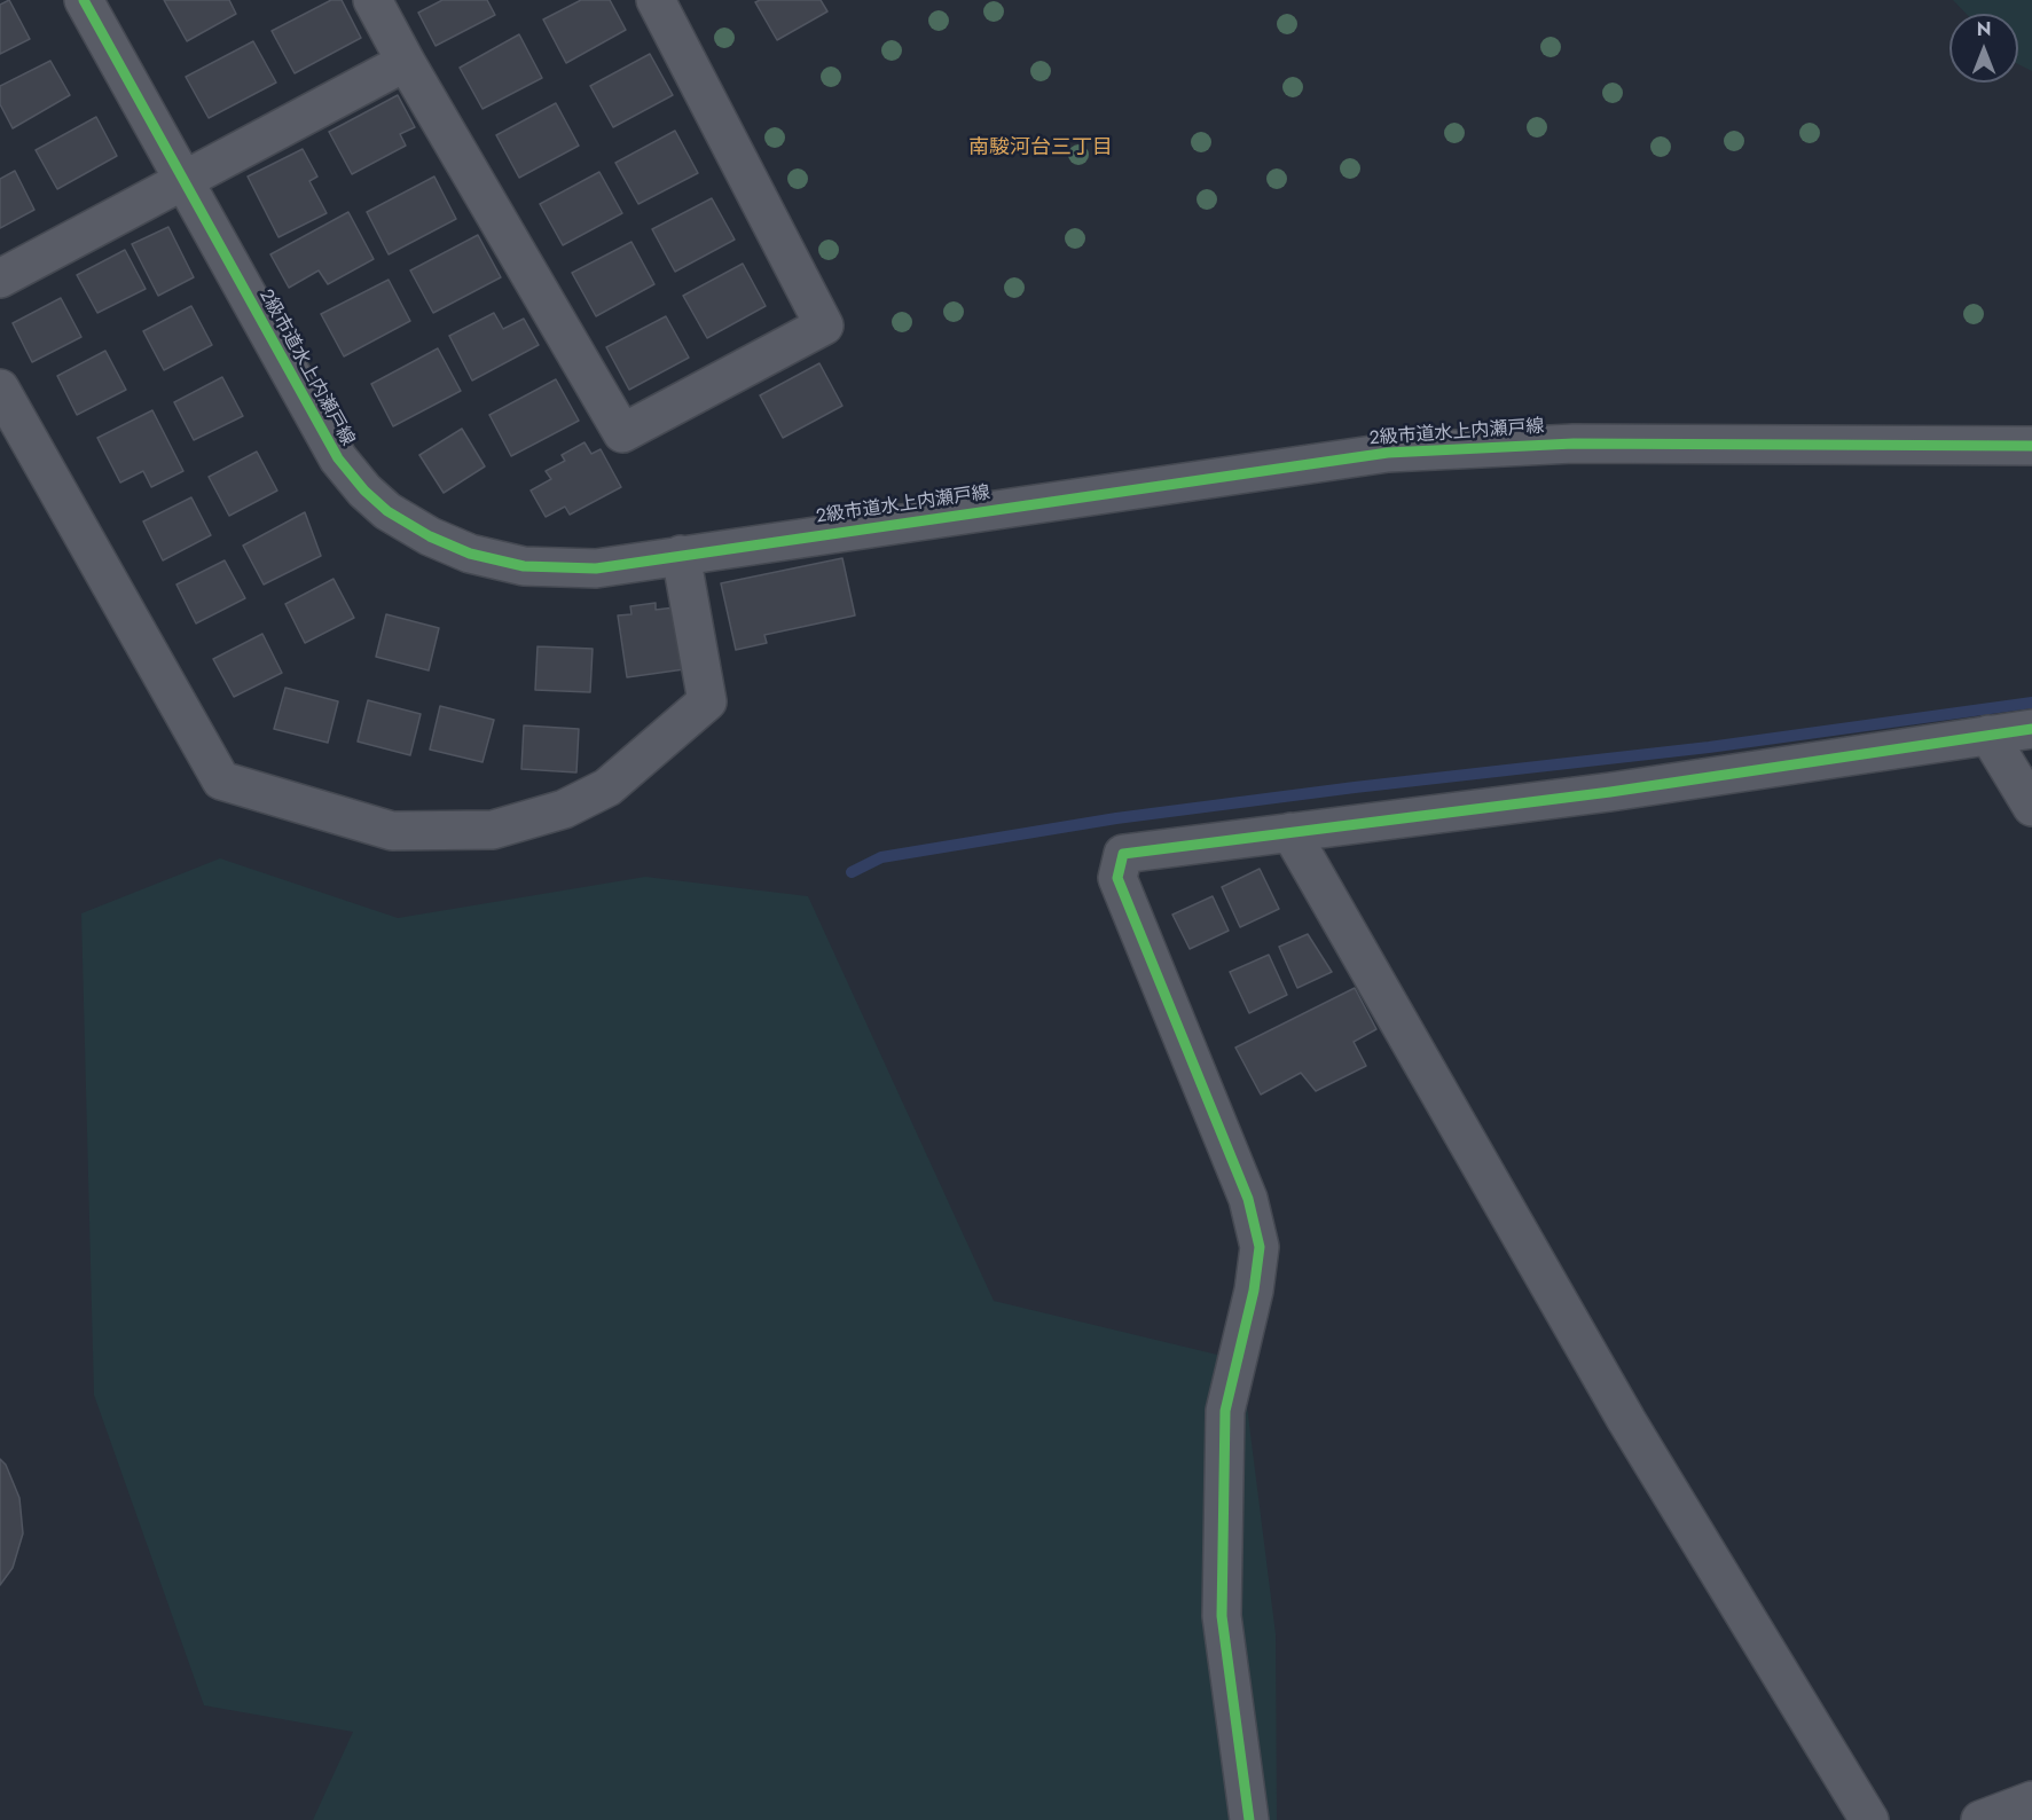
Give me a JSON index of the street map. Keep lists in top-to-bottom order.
{
  "streets": {
    "street": ["2級市道水上内瀬戸線"]
  },
  "districts": ["南駿河台三丁目"],
  "north": "top"
}
